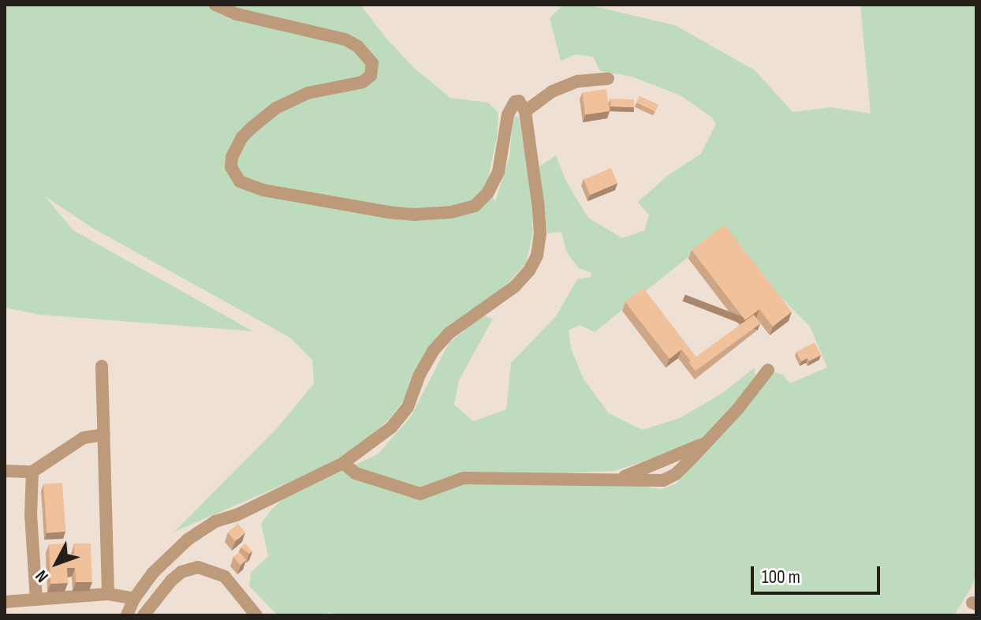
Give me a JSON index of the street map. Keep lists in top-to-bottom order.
{
  "scale_bar": "100 m",
  "north": "bottom left"
}
